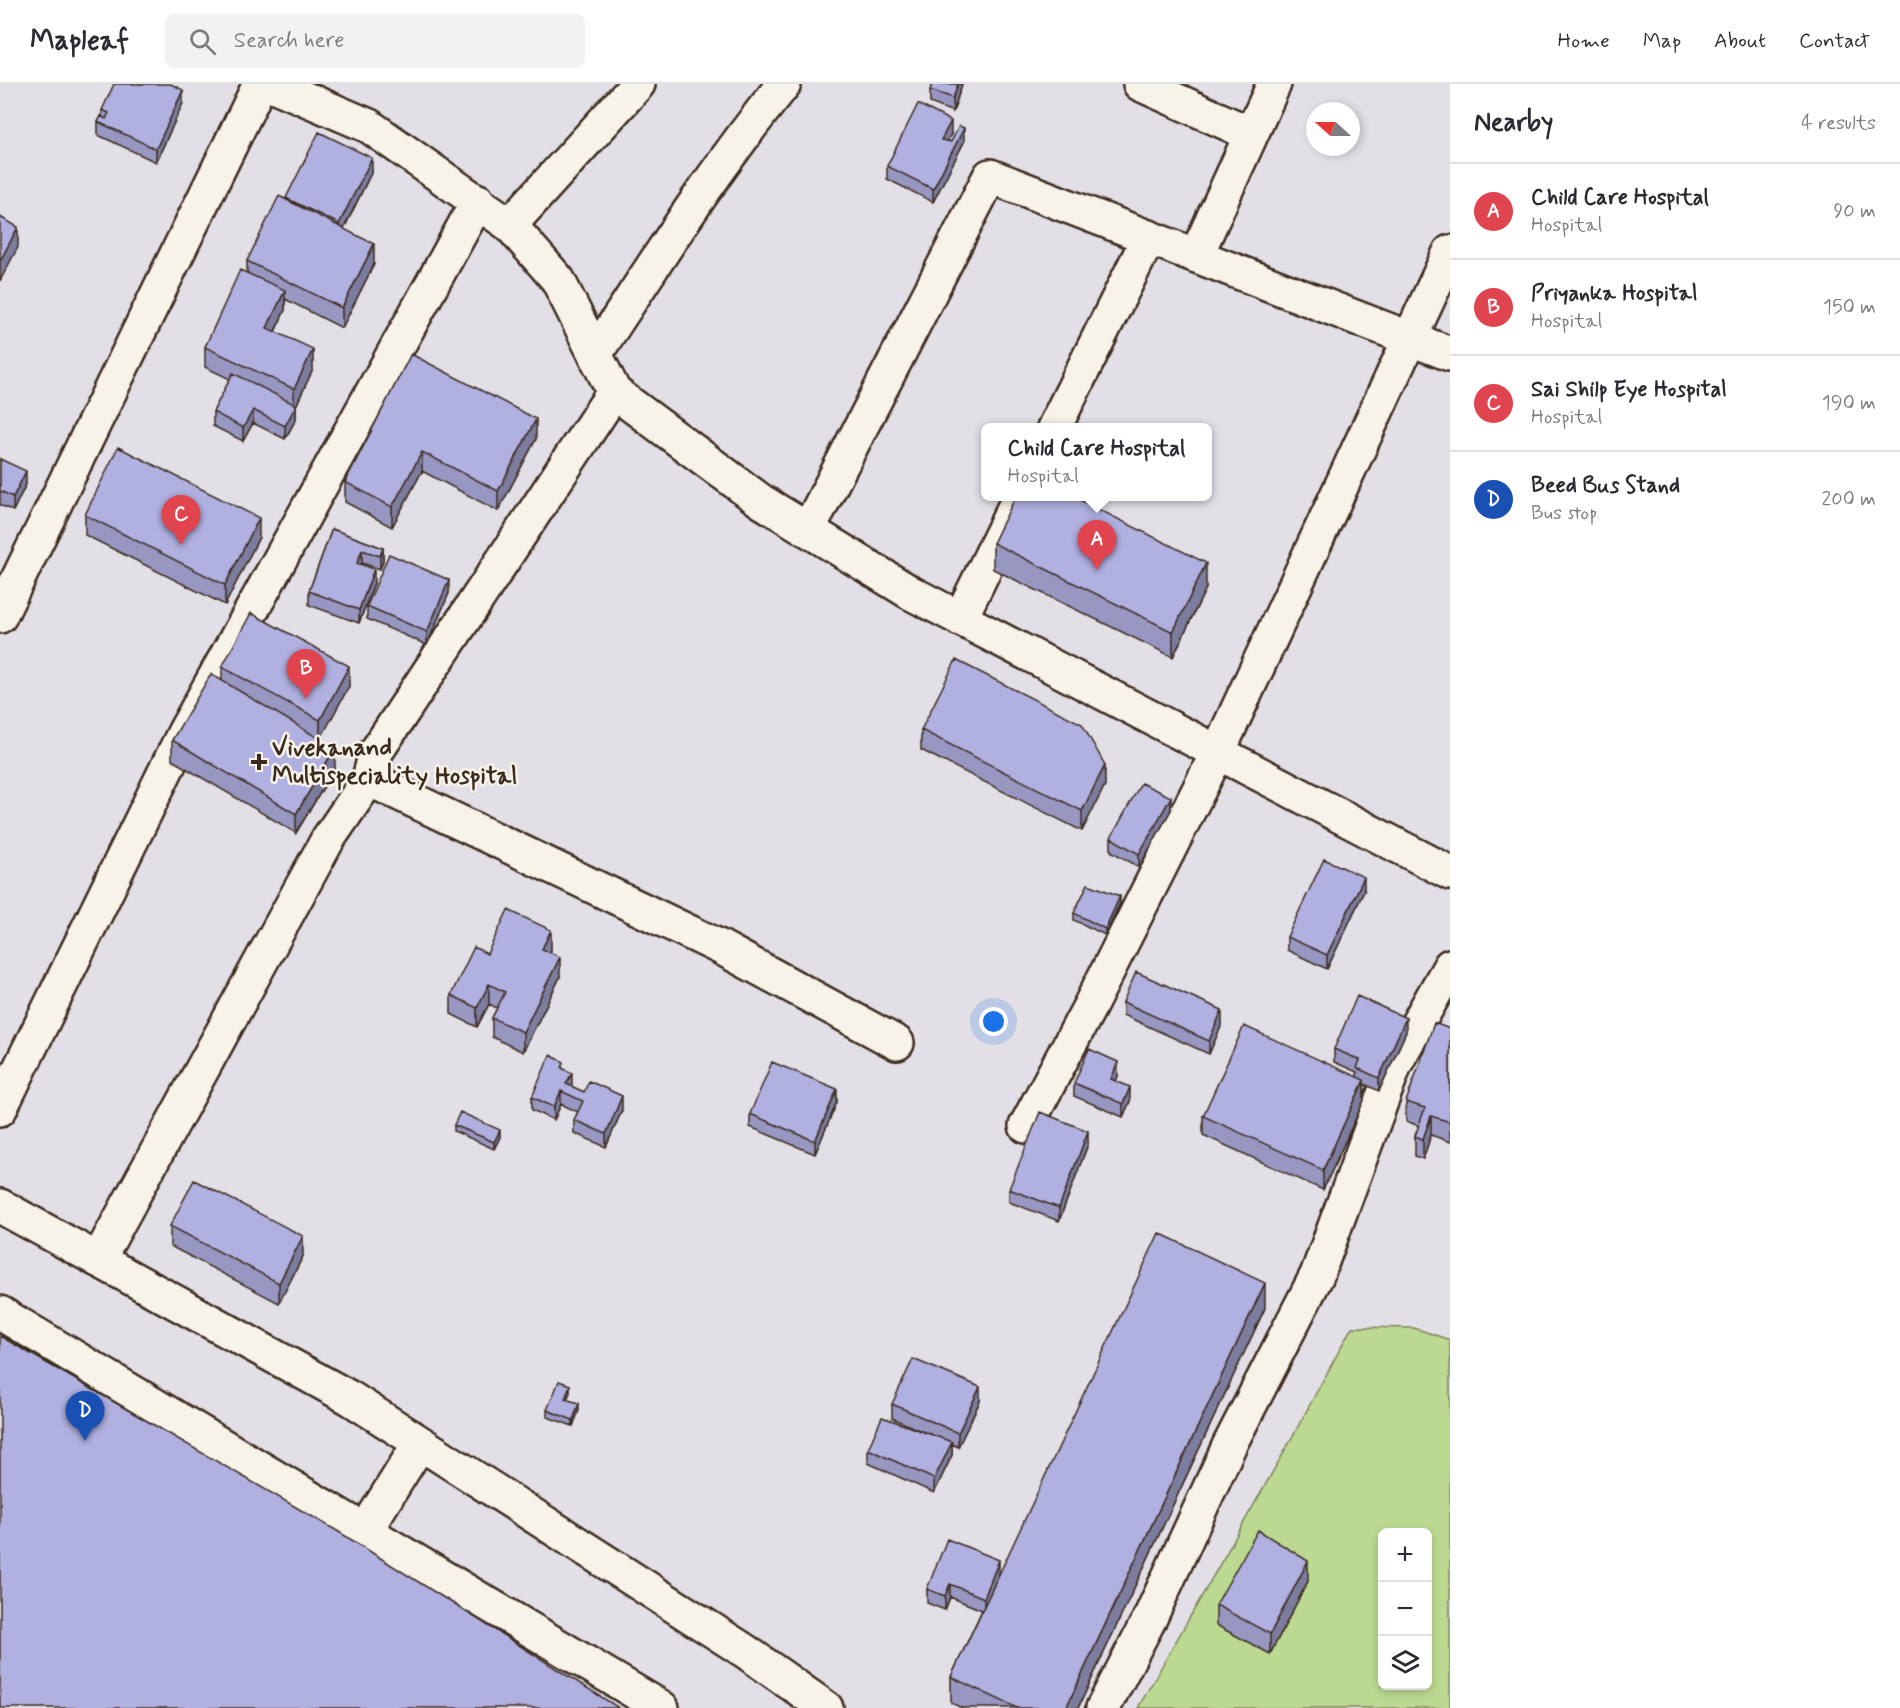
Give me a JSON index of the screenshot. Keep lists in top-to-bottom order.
{
  "places": {
    "health": ["Vivekanand Multispeciality Hospital"]
  },
  "north": "left",
  "page": {
    "header": "Mapleaf",
    "search": "Search here",
    "nav": [
      "Home",
      "Map",
      "About",
      "Contact"
    ],
    "heading": ["Nearby", "4 results"],
    "list": [
      {
        "mark": "A",
        "name": "Child Care Hospital",
        "note": "Hospital",
        "value": "90 m"
      },
      {
        "mark": "B",
        "name": "Priyanka Hospital",
        "note": "Hospital",
        "value": "150 m"
      },
      {
        "mark": "C",
        "name": "Sai Shilp Eye Hospital",
        "note": "Hospital",
        "value": "190 m"
      },
      {
        "mark": "D",
        "name": "Beed Bus Stand",
        "note": "Bus stop",
        "value": "200 m"
      }
    ],
    "popup": ["Child Care Hospital", "Hospital"],
    "pins": [
      "C",
      "A",
      "B",
      "D"
    ],
    "map_buttons": ["+", "−"]
  }
}
